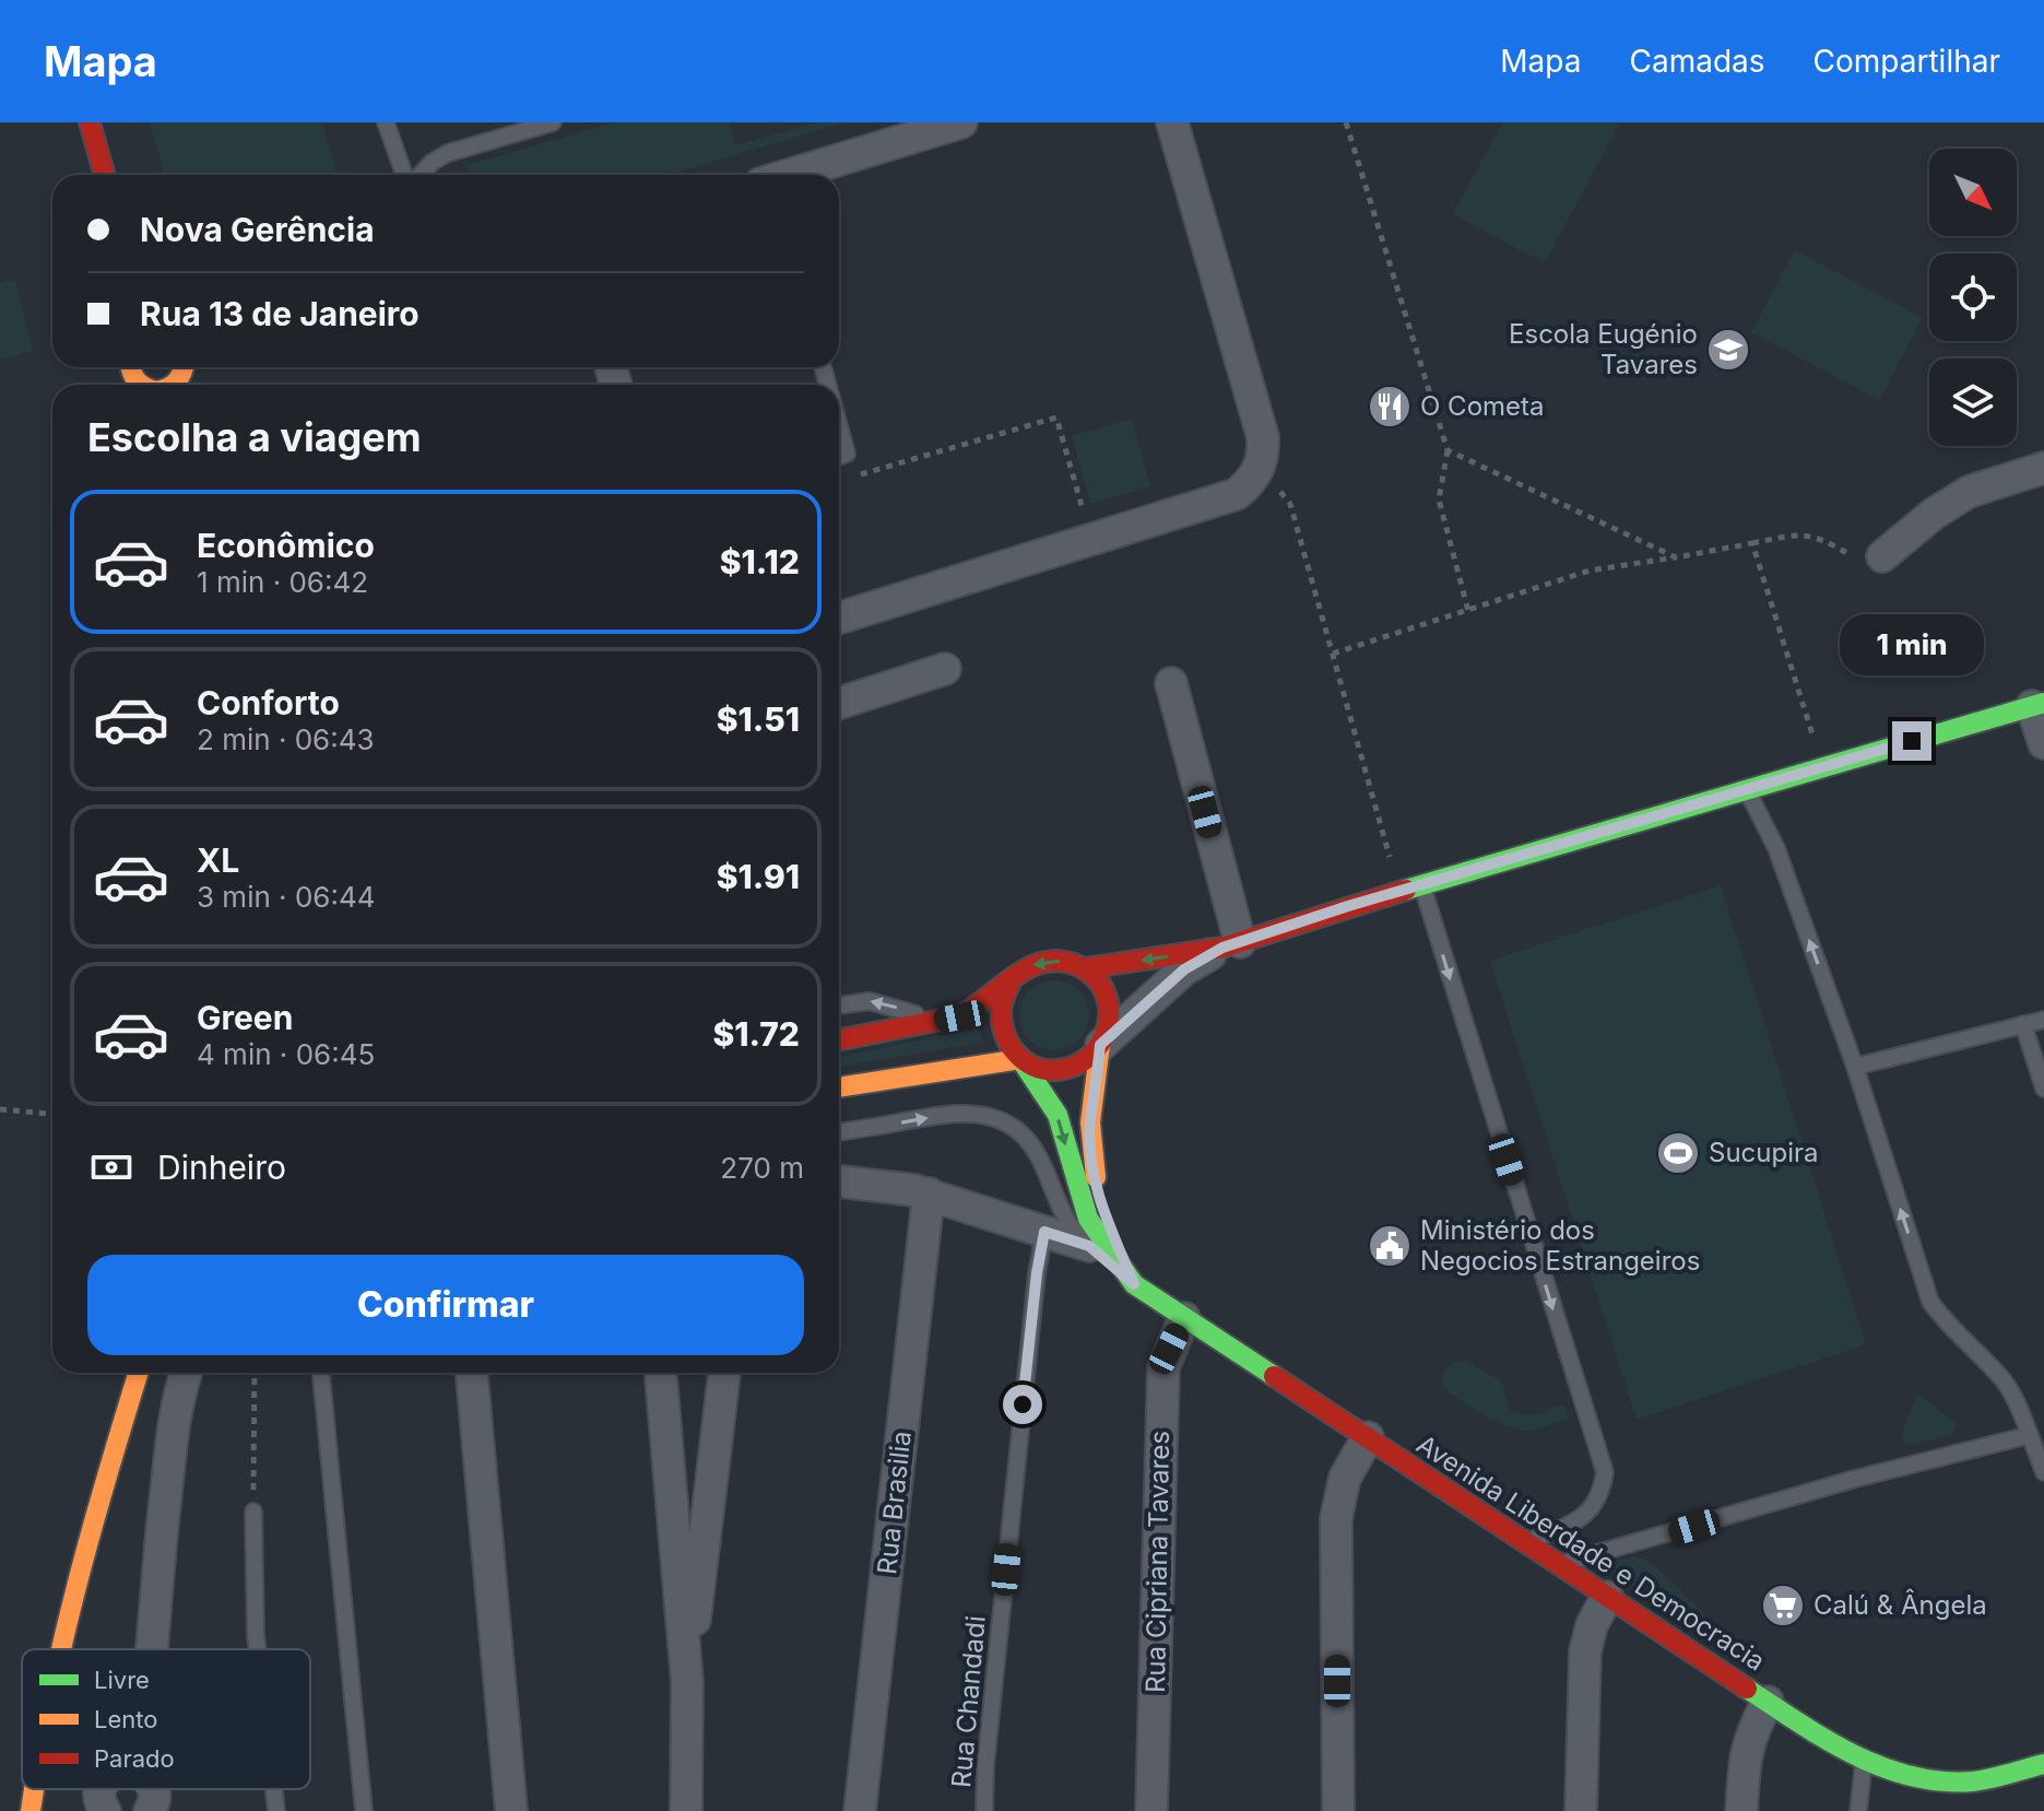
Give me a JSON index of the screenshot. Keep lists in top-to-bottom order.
{
  "streets": {
    "street": ["Rua Brasilia", "Avenida Liberdade e Democracia", "Rua Cipriana Tavares"],
    "lane": ["Rua Chandadi"]
  },
  "crossings": [
    ["Avenida Liberdade e Democracia", "Rua Cipriana Tavares"]
  ],
  "places": {
    "school or university": ["Escola Eugénio Tavares"],
    "restaurant": ["O Cometa"],
    "sports": ["Sucupira"],
    "public building": ["Ministério dos Negocios Estrangeiros"],
    "supermarket": ["Calú & Ângela"]
  },
  "legend": ["Livre", "Lento", "Parado"],
  "north": "bottom right",
  "page": {
    "header": "Mapa",
    "nav": ["Mapa", "Camadas", "Compartilhar"],
    "banner": ["Nova Gerência", "Rua 13 de Janeiro"],
    "heading": "Escolha a viagem",
    "list": [
      {
        "name": "Econômico",
        "note": "1 min · 06:42",
        "value": "$1.12"
      },
      {
        "name": "Conforto",
        "note": "2 min · 06:43",
        "value": "$1.51"
      },
      {
        "name": "XL",
        "note": "3 min · 06:44",
        "value": "$1.91"
      },
      {
        "name": "Green",
        "note": "4 min · 06:45",
        "value": "$1.72"
      }
    ],
    "bubble": "1 min",
    "pay": ["Dinheiro", "270 m"],
    "buttons": "Confirmar"
  }
}
